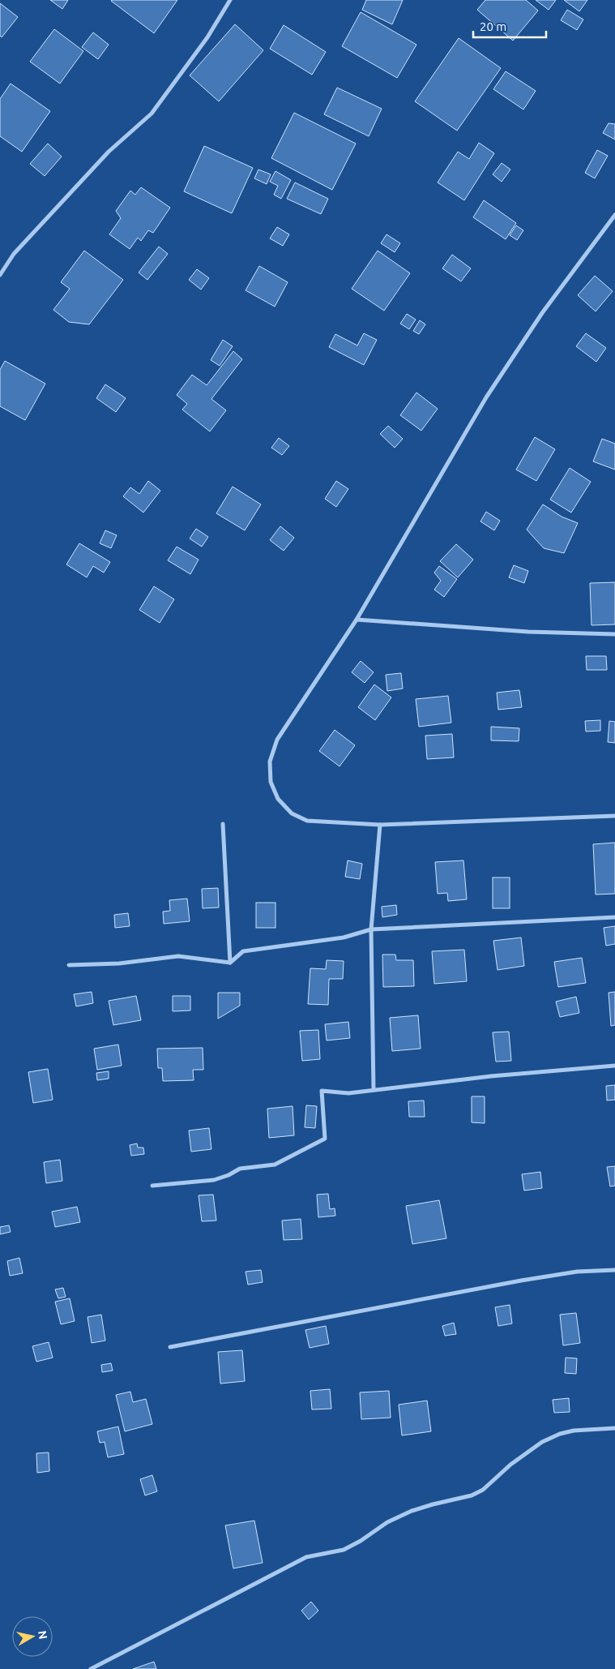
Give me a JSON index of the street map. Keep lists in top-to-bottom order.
{
  "scale_bar": "20 m",
  "north": "right"
}
